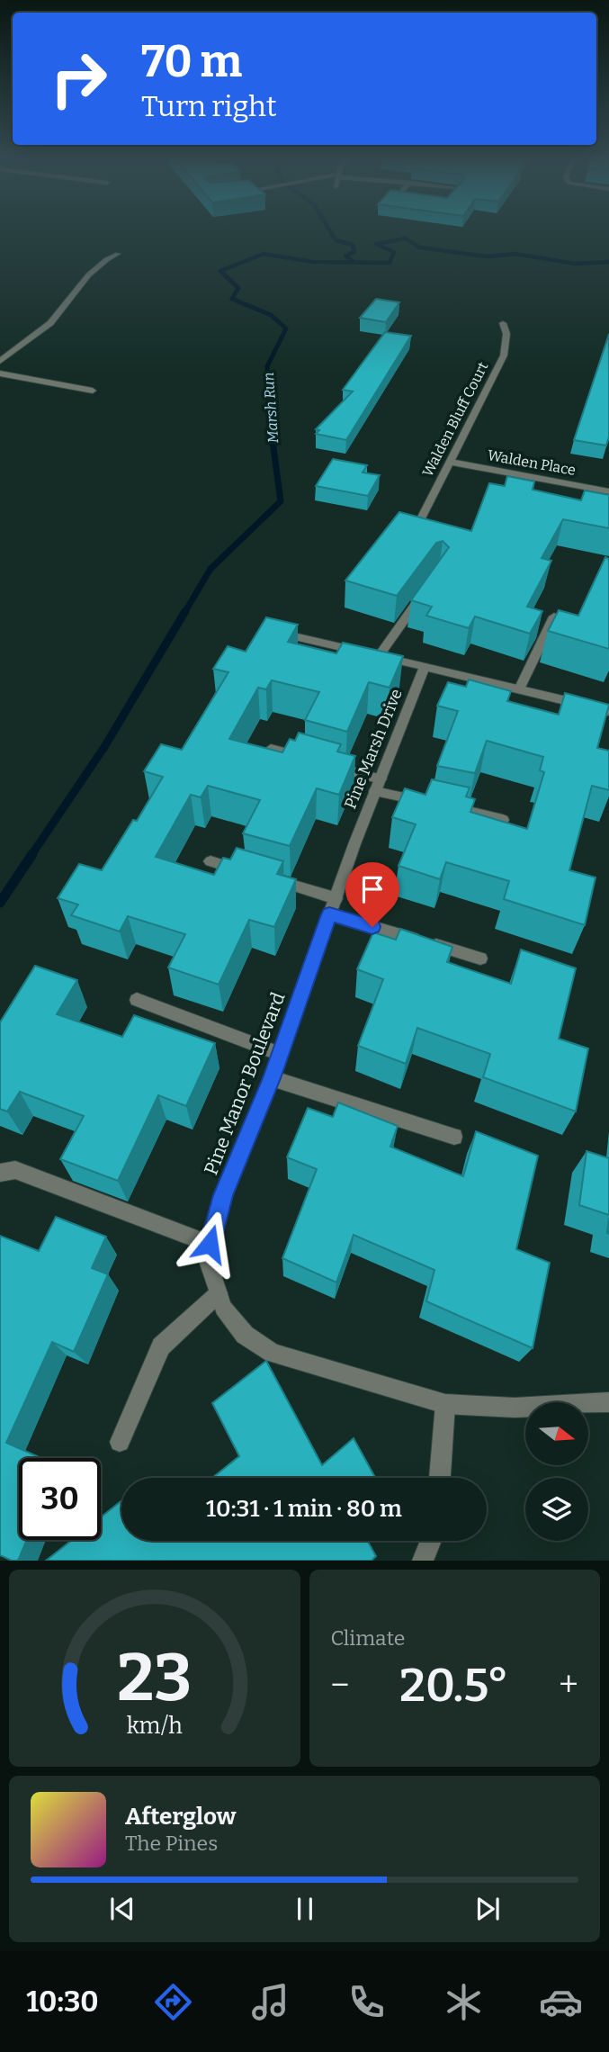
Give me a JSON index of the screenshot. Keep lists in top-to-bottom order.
{
  "streets": {
    "street": [
      "Walden Bluff Court",
      "Walden Place",
      "Pine Marsh Drive",
      "Pine Manor Boulevard"
    ]
  },
  "crossings": [
    ["Walden Bluff Court", "Walden Place"],
    ["Pine Marsh Drive", "Pine Manor Boulevard"]
  ],
  "water": ["Marsh Run"],
  "north": "right",
  "page": {
    "turn": ["70 m", "Turn right"],
    "limit": "30",
    "trip": "10:31 · 1 min · 80 m",
    "tile": "Climate",
    "heat": ["−", "20.5°", "+"],
    "song": ["Afterglow", "The Pines"],
    "tabs": "10:30",
    "gauge": ["23", "km/h"]
  }
}
